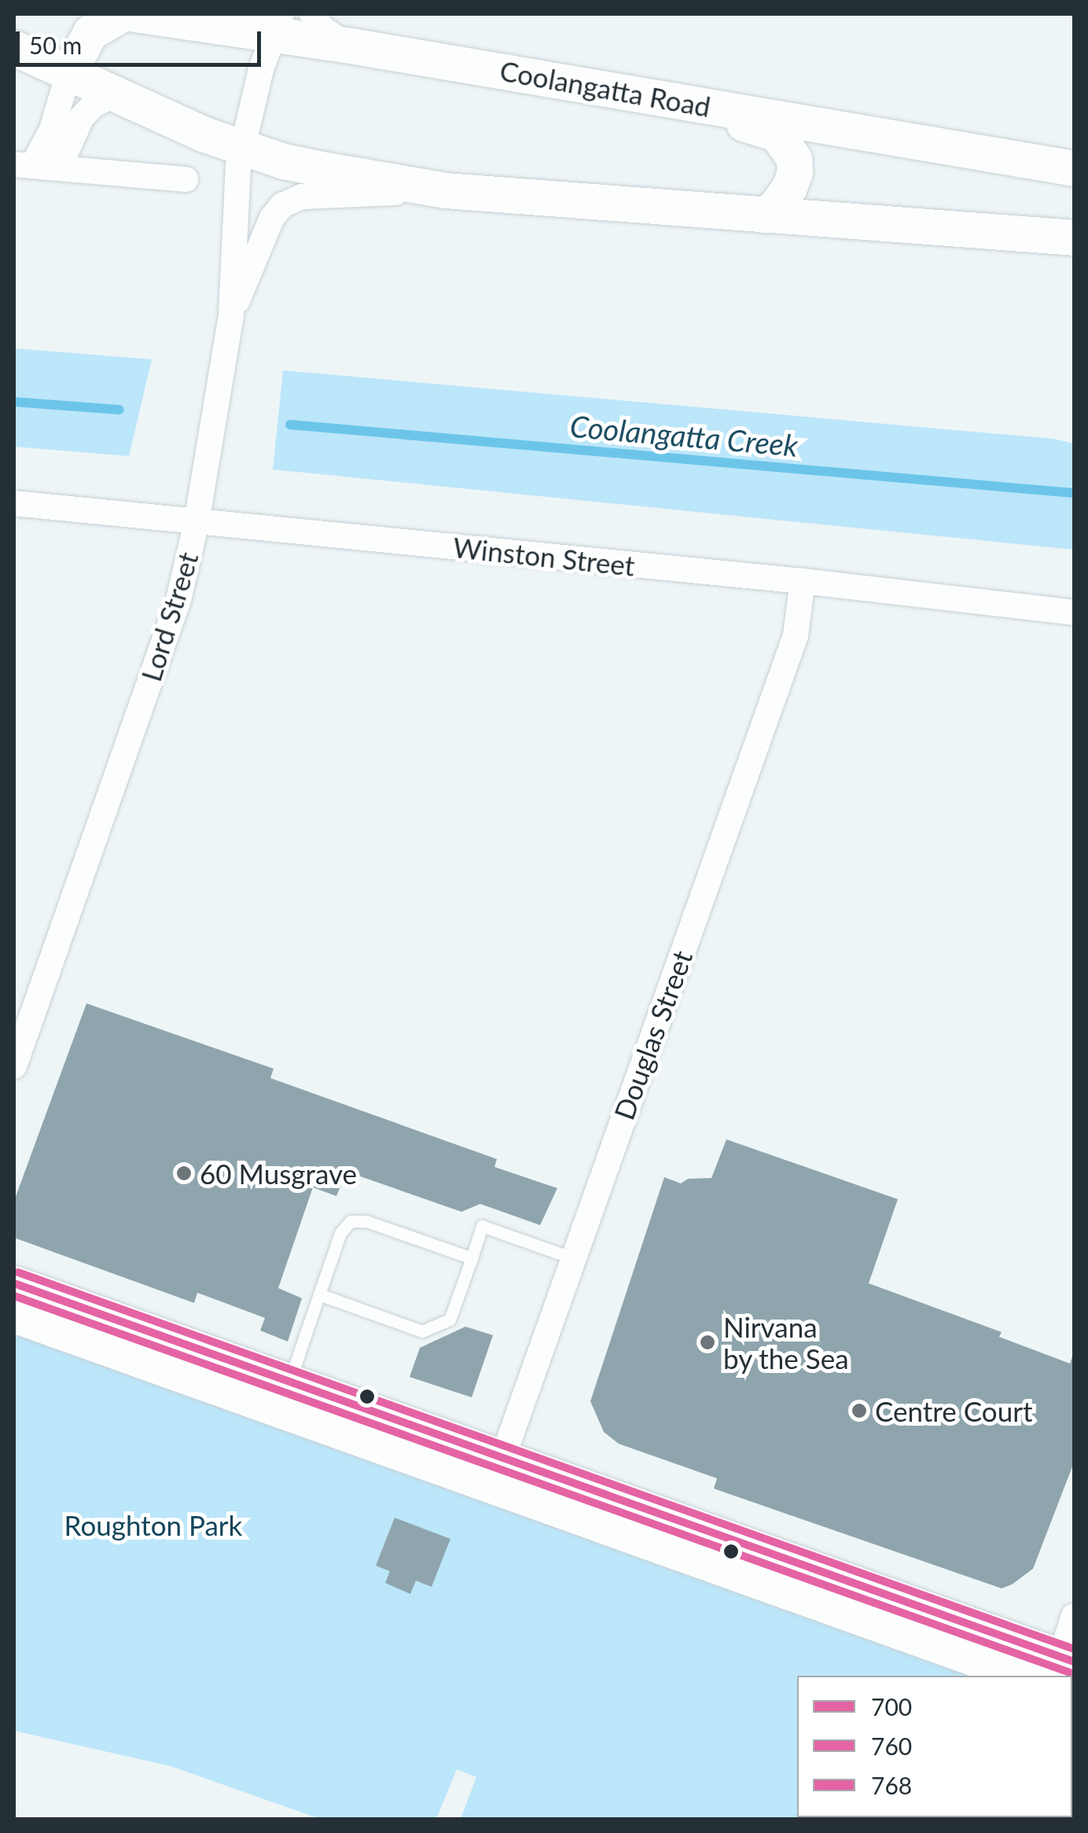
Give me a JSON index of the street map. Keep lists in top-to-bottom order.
{
  "streets": {
    "street": [
      "Coolangatta Road",
      "Winston Street",
      "Lord Street",
      "Douglas Street"
    ]
  },
  "crossings": [
    ["Coolangatta Road", "Lord Street"],
    ["Winston Street", "Lord Street"],
    ["Winston Street", "Douglas Street"]
  ],
  "water": ["Coolangatta Creek"],
  "parks": ["Roughton Park"],
  "places": ["60 Musgrave", "Nirvana by the Sea", "Centre Court"],
  "lines": ["transit line 768", "transit line 700", "transit line 760"],
  "legend": ["700", "760", "768"],
  "scale_bar": "50 m"
}
